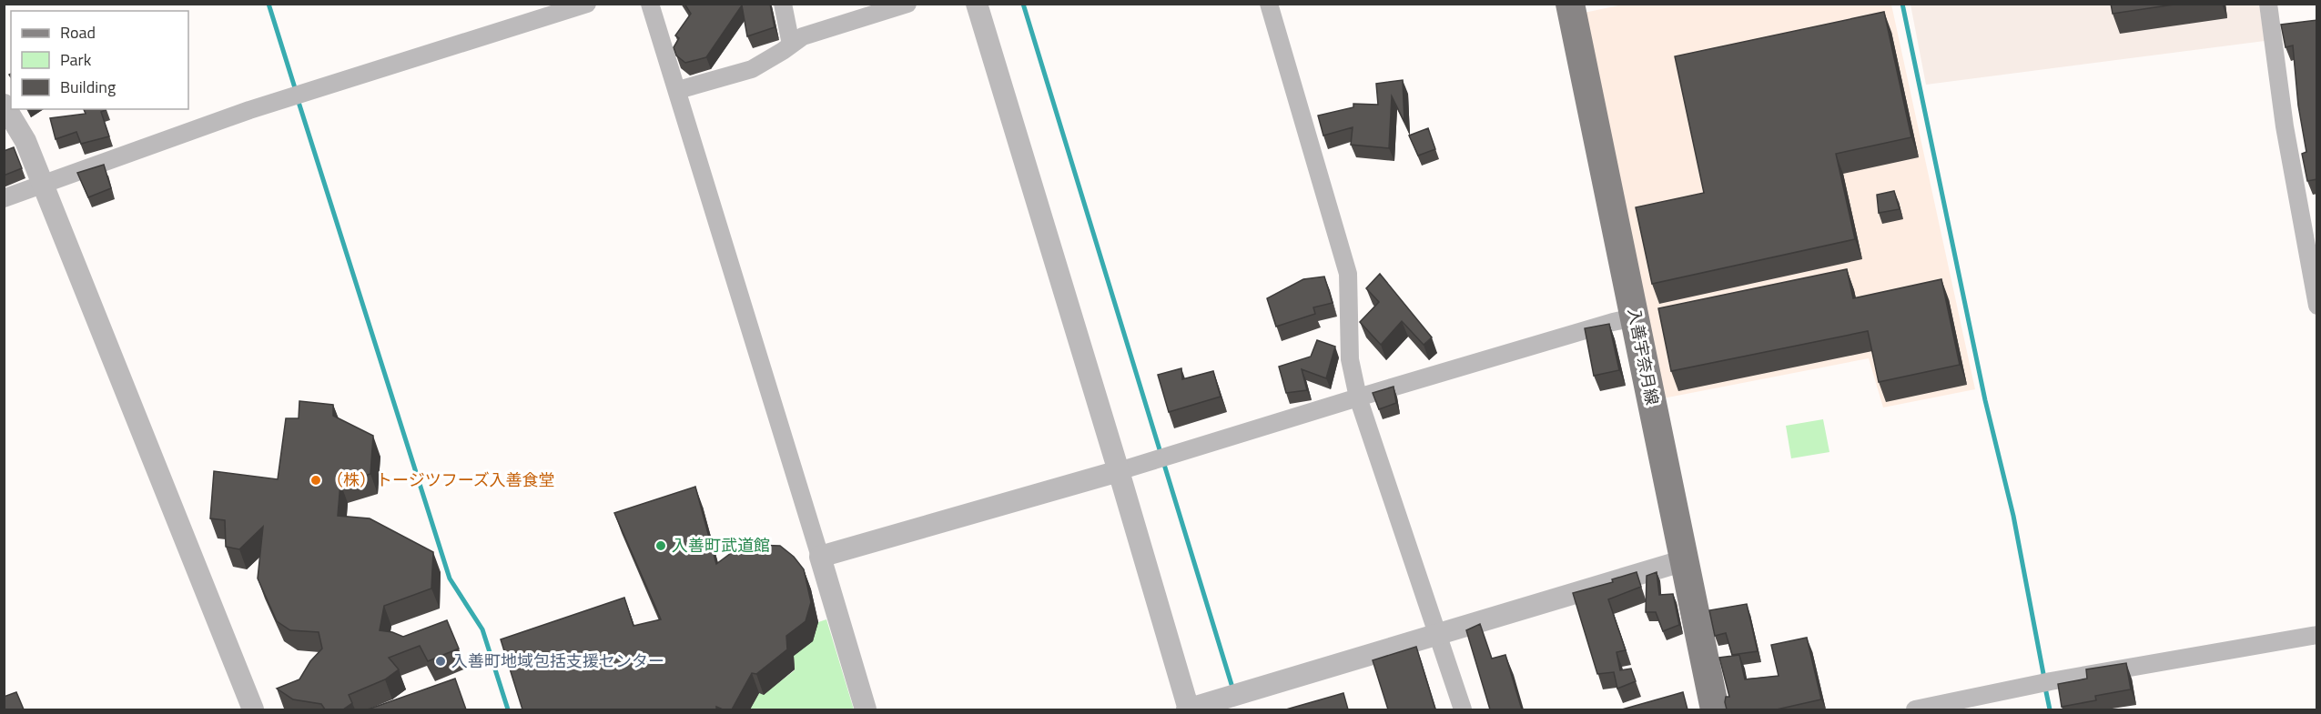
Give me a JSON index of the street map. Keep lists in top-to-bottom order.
{
  "streets": {
    "main road": ["入善宇奈月線"]
  },
  "places": ["（株）トージツフーズ入善食堂", "入善町武道館", "入善町地域包括支援センター"],
  "legend": ["Road", "Park", "Building"]
}
